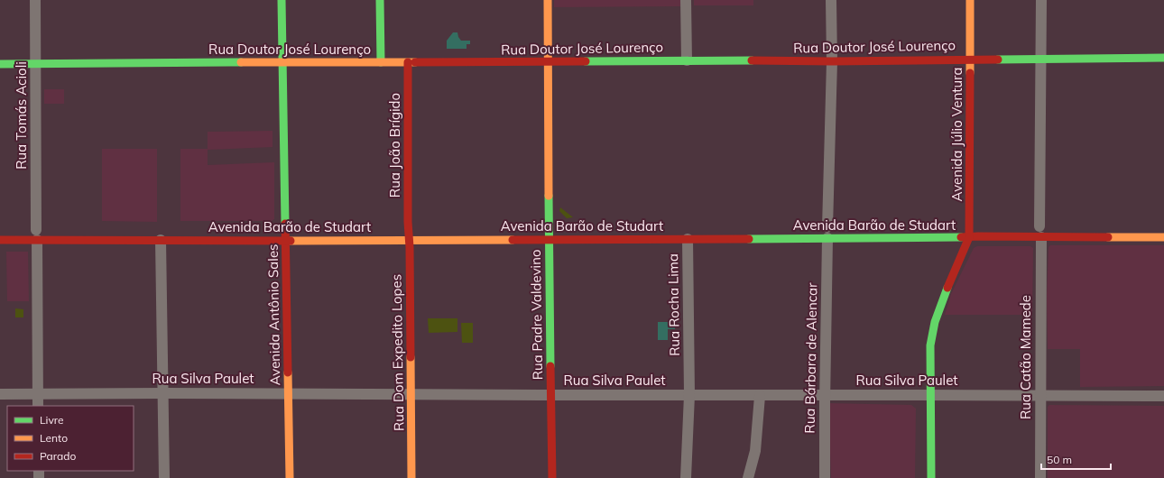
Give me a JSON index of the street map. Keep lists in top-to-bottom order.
{
  "streets": {
    "main road": [
      "Rua Doutor José Lourenço",
      "Avenida Júlio Ventura",
      "Rua João Brígido",
      "Avenida Barão de Studart",
      "Avenida Antônio Sales",
      "Rua Padre Valdevino",
      "Rua Dom Expedito Lopes"
    ],
    "street": [
      "Rua Tomás Acioli",
      "Rua Rocha Lima",
      "Rua Catão Mamede",
      "Rua Bárbara de Alencar",
      "Rua Silva Paulet"
    ]
  },
  "crossings": [
    ["Rua Doutor José Lourenço", "Rua Tomás Acioli"],
    ["Rua Doutor José Lourenço", "Avenida Júlio Ventura"],
    ["Rua Doutor José Lourenço", "Rua João Brígido"],
    ["Rua Doutor José Lourenço", "Avenida Antônio Sales"],
    ["Rua Doutor José Lourenço", "Rua Padre Valdevino"],
    ["Rua Doutor José Lourenço", "Rua Catão Mamede"],
    ["Rua Doutor José Lourenço", "Rua Bárbara de Alencar"],
    ["Rua Tomás Acioli", "Avenida Barão de Studart"],
    ["Rua Tomás Acioli", "Rua Silva Paulet"],
    ["Avenida Júlio Ventura", "Avenida Barão de Studart"],
    ["Avenida Júlio Ventura", "Rua Silva Paulet"],
    ["Rua João Brígido", "Rua Dom Expedito Lopes"],
    ["Avenida Barão de Studart", "Rua Rocha Lima"],
    ["Avenida Barão de Studart", "Avenida Antônio Sales"],
    ["Avenida Barão de Studart", "Rua Padre Valdevino"],
    ["Avenida Barão de Studart", "Rua Dom Expedito Lopes"],
    ["Avenida Barão de Studart", "Rua Catão Mamede"],
    ["Avenida Barão de Studart", "Rua Bárbara de Alencar"],
    ["Rua Rocha Lima", "Rua Silva Paulet"],
    ["Avenida Antônio Sales", "Rua Silva Paulet"],
    ["Rua Padre Valdevino", "Rua Silva Paulet"],
    ["Rua Dom Expedito Lopes", "Rua Silva Paulet"],
    ["Rua Catão Mamede", "Rua Silva Paulet"],
    ["Rua Bárbara de Alencar", "Rua Silva Paulet"]
  ],
  "legend": ["Livre", "Lento", "Parado"],
  "scale_bar": "50 m"
}
